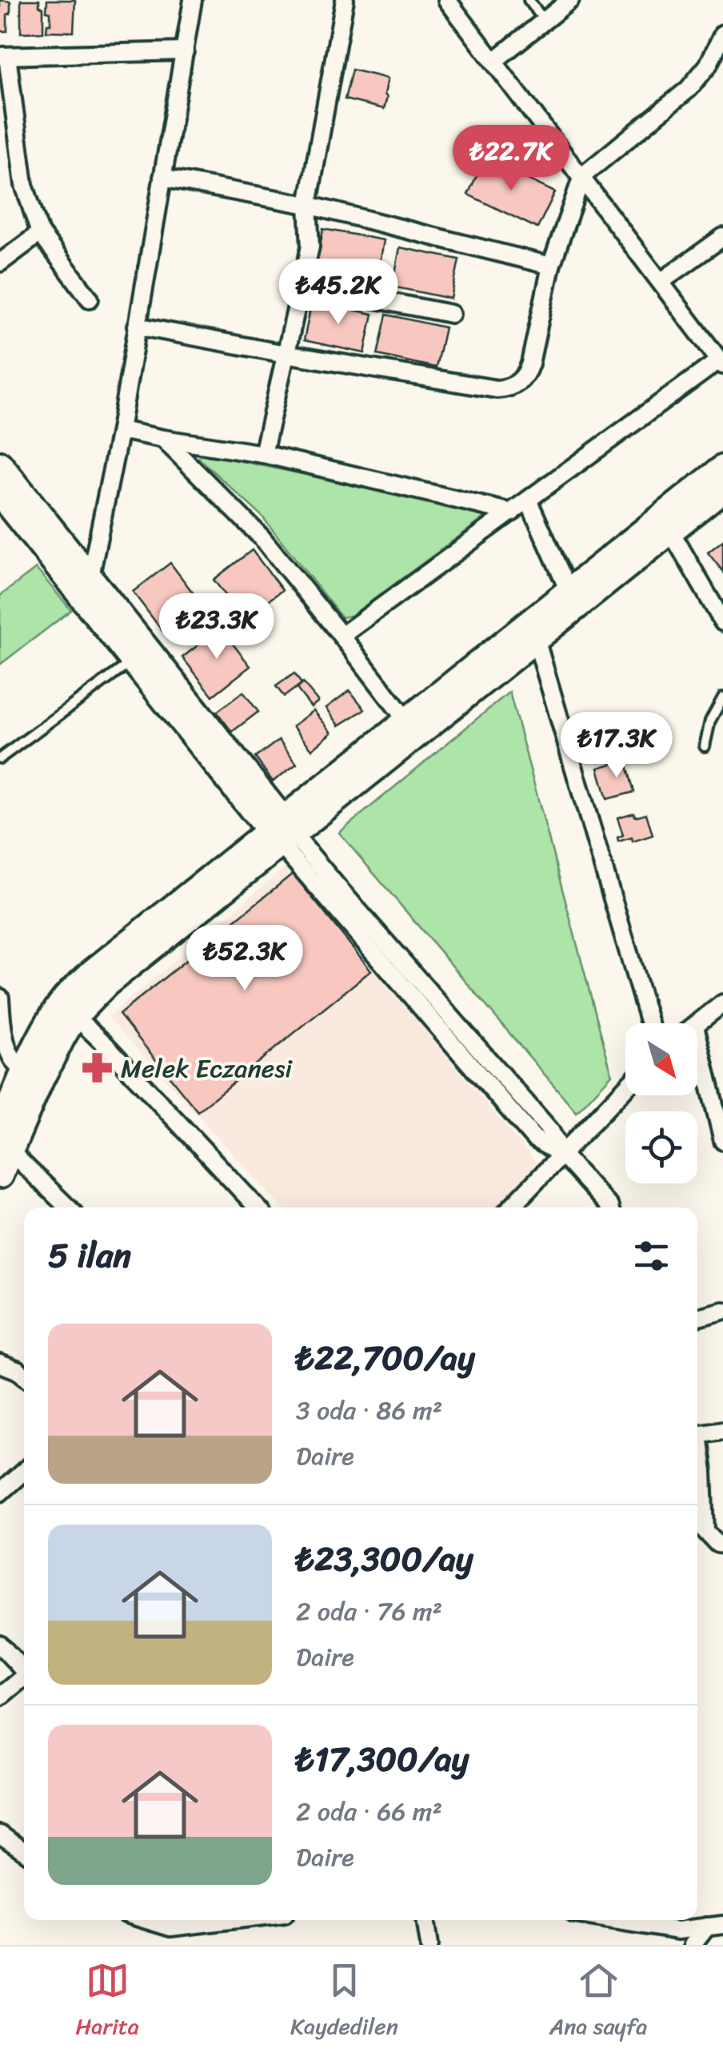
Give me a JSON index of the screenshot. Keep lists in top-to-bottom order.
{
  "places": {
    "pharmacy": ["Melek Eczanesi"]
  },
  "north": "bottom right",
  "page": {
    "price": [
      "₺22.7K",
      "₺45.2K",
      "₺23.3K",
      "₺17.3K",
      "₺52.3K"
    ],
    "heading": "5 ilan",
    "list": [
      {
        "name": "₺22,700/ay",
        "note": "3 oda · 86 m² · Daire"
      },
      {
        "name": "₺23,300/ay",
        "note": "2 oda · 76 m² · Daire"
      },
      {
        "name": "₺17,300/ay",
        "note": "2 oda · 66 m² · Daire"
      }
    ],
    "tabs": ["Harita", "Kaydedilen", "Ana sayfa"]
  }
}
